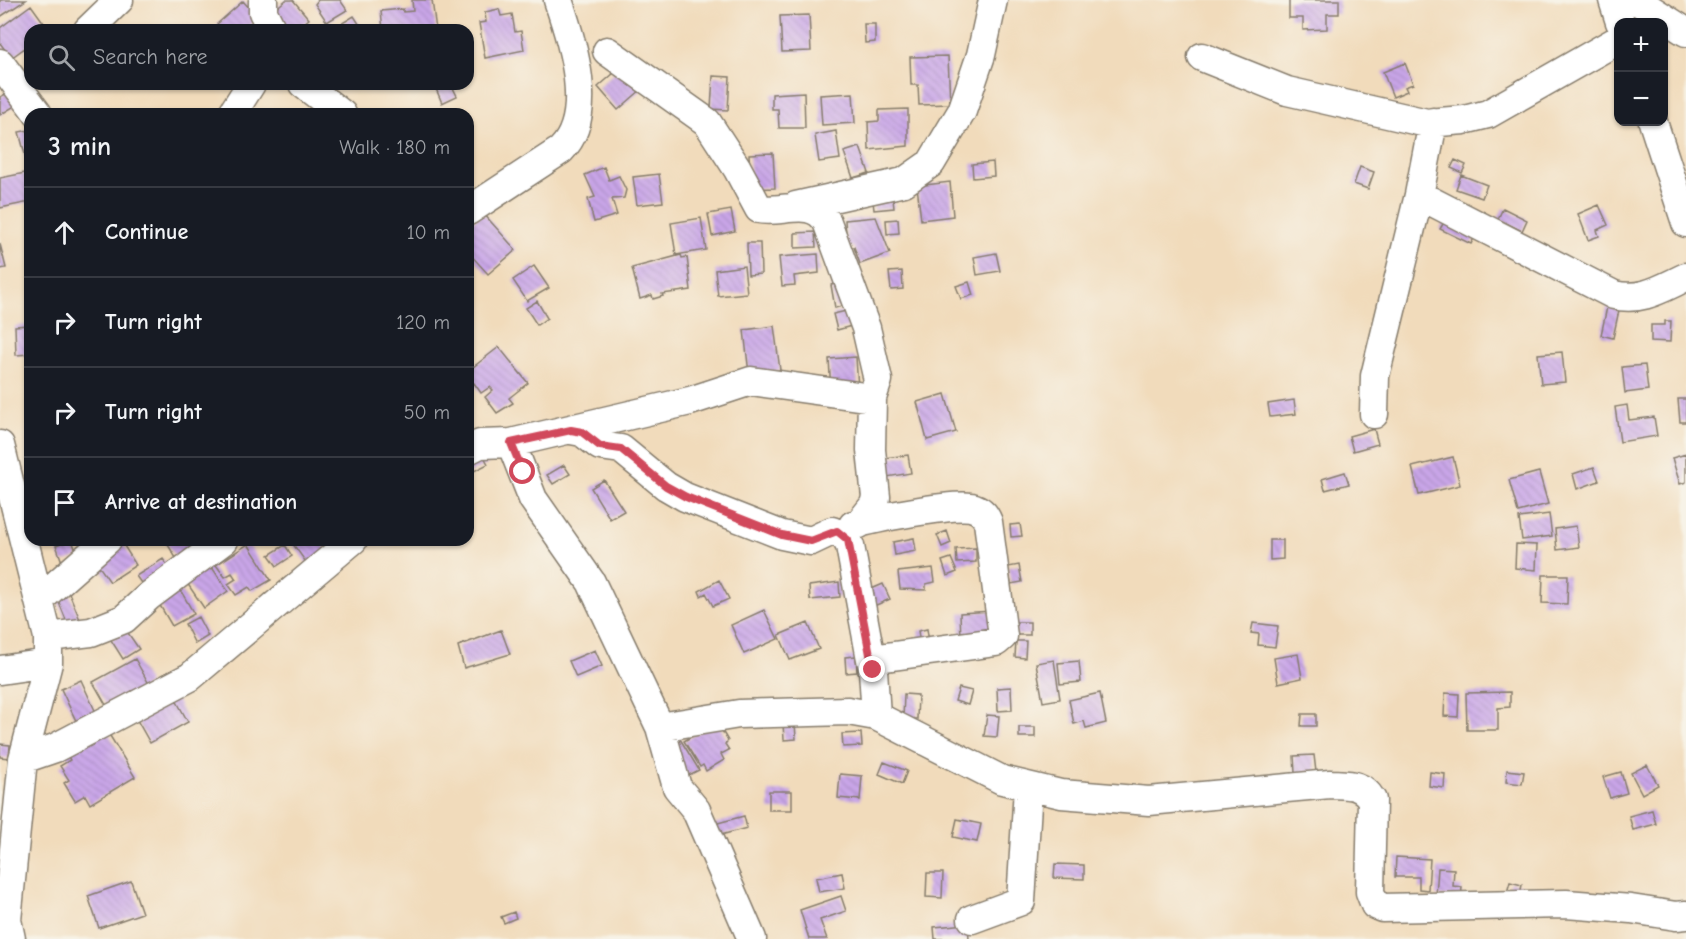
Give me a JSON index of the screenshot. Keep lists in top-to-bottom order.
{
  "page": {
    "map_buttons": ["+", "−"],
    "search": "Search here",
    "heading": ["3 min", "Walk · 180 m"],
    "list": [
      ["Continue", "10 m"],
      ["Turn right", "120 m"],
      ["Turn right", "50 m"],
      "Arrive at destination"
    ]
  }
}
